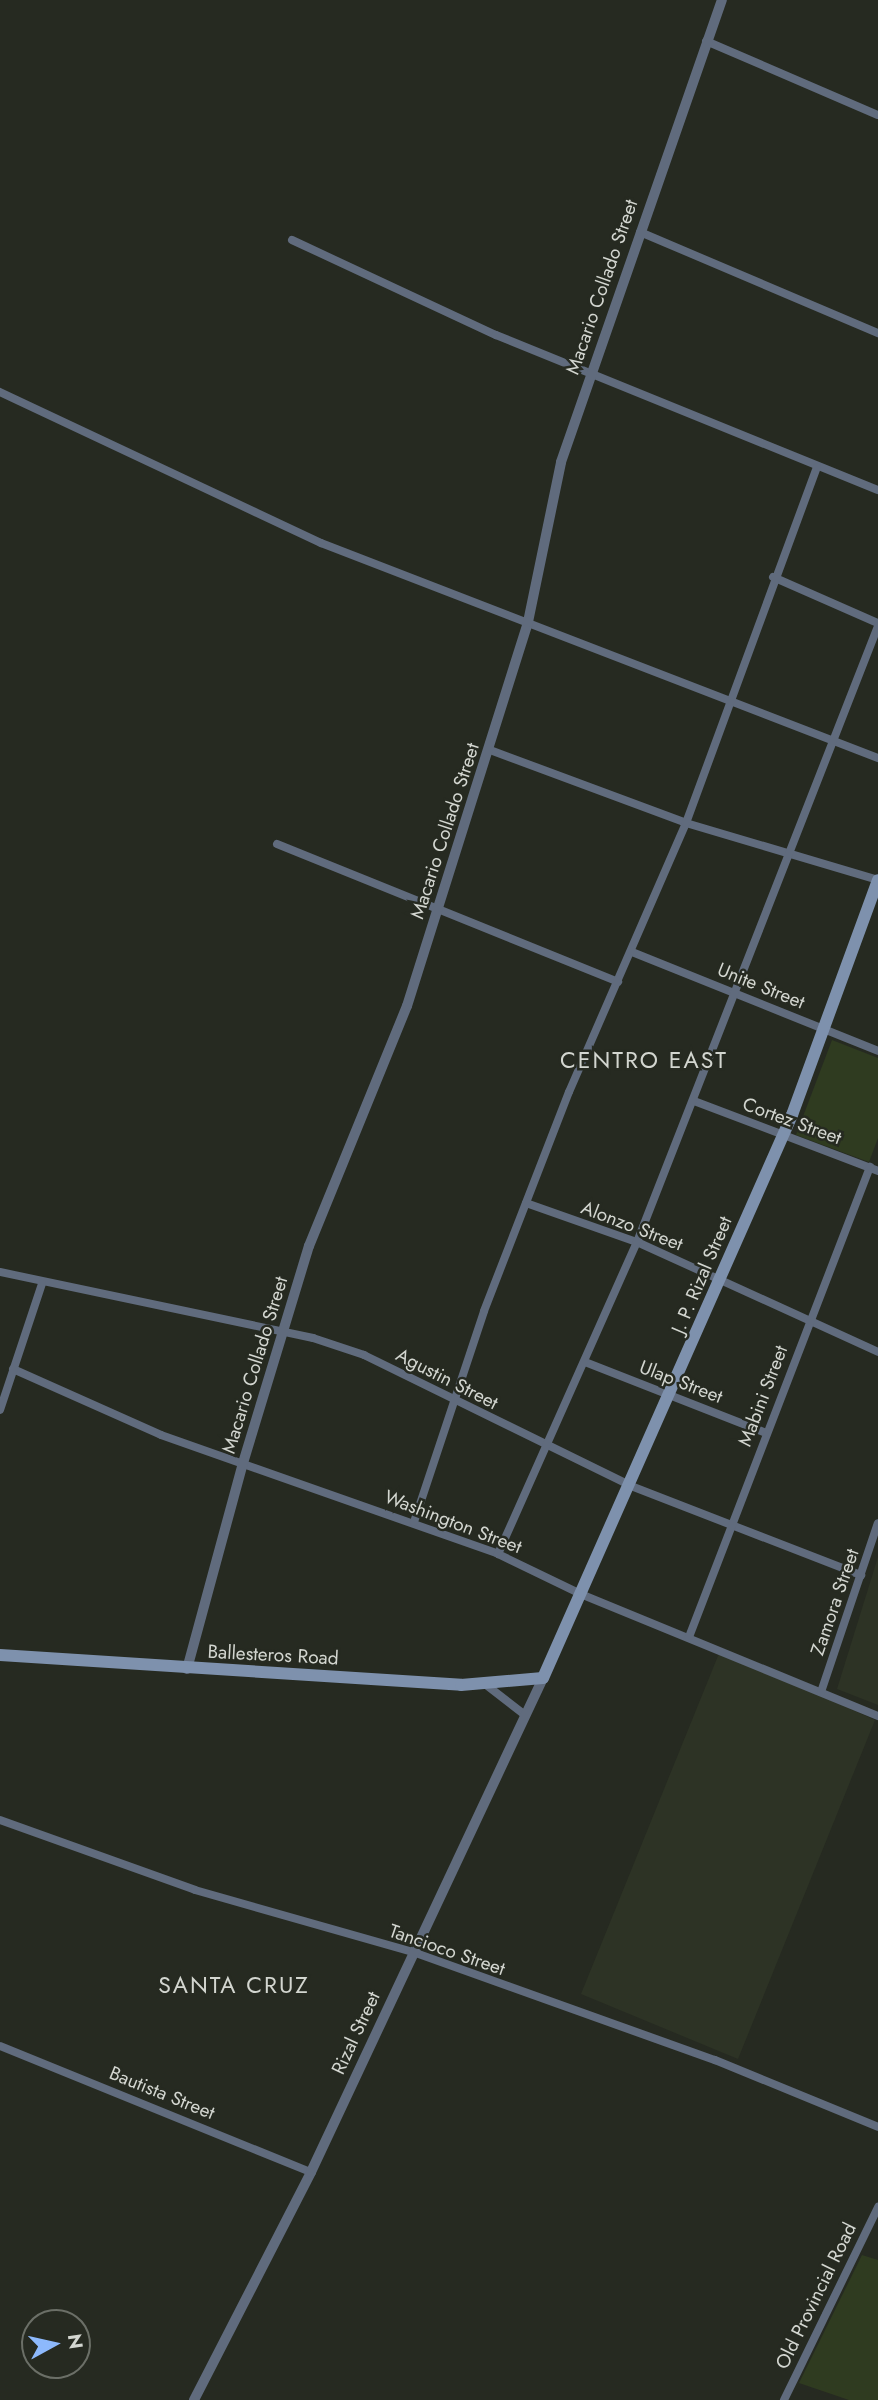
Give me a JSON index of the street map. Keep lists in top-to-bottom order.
{
  "streets": {
    "main road": ["J. P. Rizal Street", "Ballesteros Road"],
    "street": [
      "Macario Collado Street",
      "Unite Street",
      "Cortez Street",
      "Alonzo Street",
      "Agustin Street",
      "Ulap Street",
      "Mabini Street",
      "Washington Street",
      "Zamora Street",
      "Tancioco Street",
      "Rizal Street",
      "Bautista Street",
      "Old Provincial Road"
    ]
  },
  "crossings": [
    ["Macario Collado Street", "Agustin Street"],
    ["Macario Collado Street", "Washington Street"],
    ["Macario Collado Street", "Ballesteros Road"],
    ["Unite Street", "J. P. Rizal Street"],
    ["Cortez Street", "J. P. Rizal Street"],
    ["Cortez Street", "Mabini Street"],
    ["Alonzo Street", "J. P. Rizal Street"],
    ["Alonzo Street", "Mabini Street"],
    ["J. P. Rizal Street", "Agustin Street"],
    ["J. P. Rizal Street", "Ulap Street"],
    ["J. P. Rizal Street", "Washington Street"],
    ["J. P. Rizal Street", "Ballesteros Road"],
    ["J. P. Rizal Street", "Rizal Street"],
    ["Agustin Street", "Mabini Street"],
    ["Agustin Street", "Zamora Street"],
    ["Ulap Street", "Mabini Street"],
    ["Mabini Street", "Washington Street"],
    ["Washington Street", "Zamora Street"],
    ["Ballesteros Road", "Rizal Street"],
    ["Tancioco Street", "Rizal Street"],
    ["Rizal Street", "Bautista Street"]
  ],
  "districts": ["CENTRO EAST", "SANTA CRUZ"],
  "north": "right"
}
